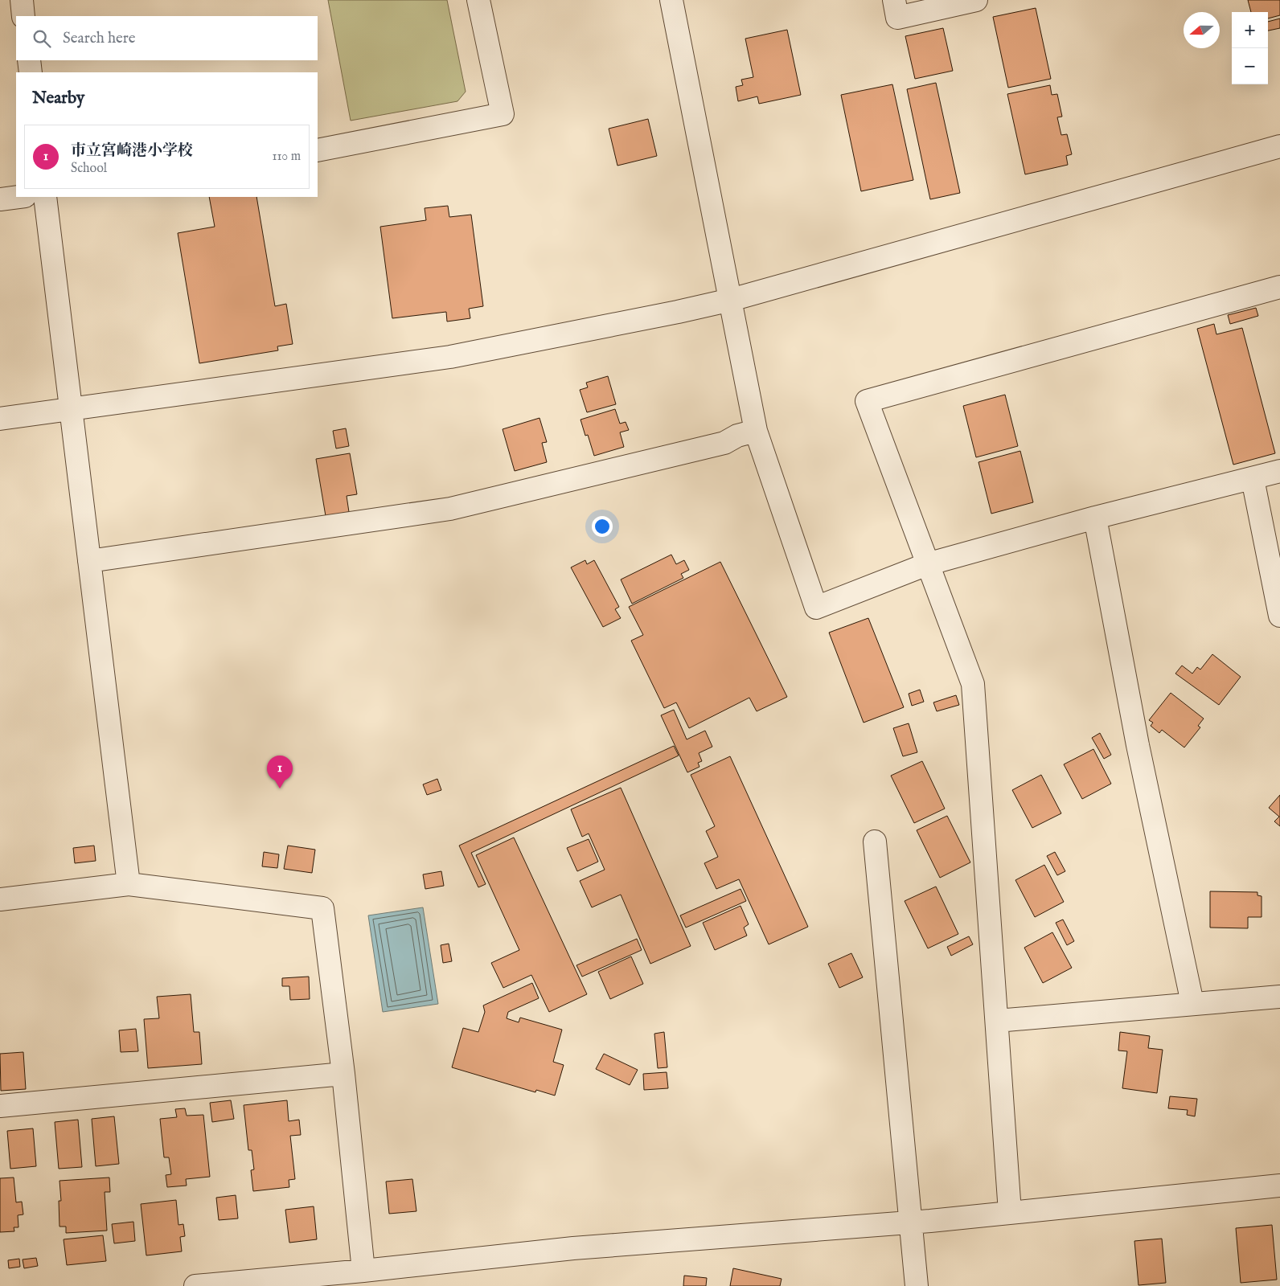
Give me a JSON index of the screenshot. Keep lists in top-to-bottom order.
{
  "north": "left",
  "page": {
    "map_buttons": ["+", "−"],
    "search": "Search here",
    "heading": "Nearby",
    "list": [
      {
        "mark": "1",
        "name": "市立宮崎港小学校",
        "note": "School",
        "value": "110 m"
      }
    ],
    "pins": "1"
  }
}
